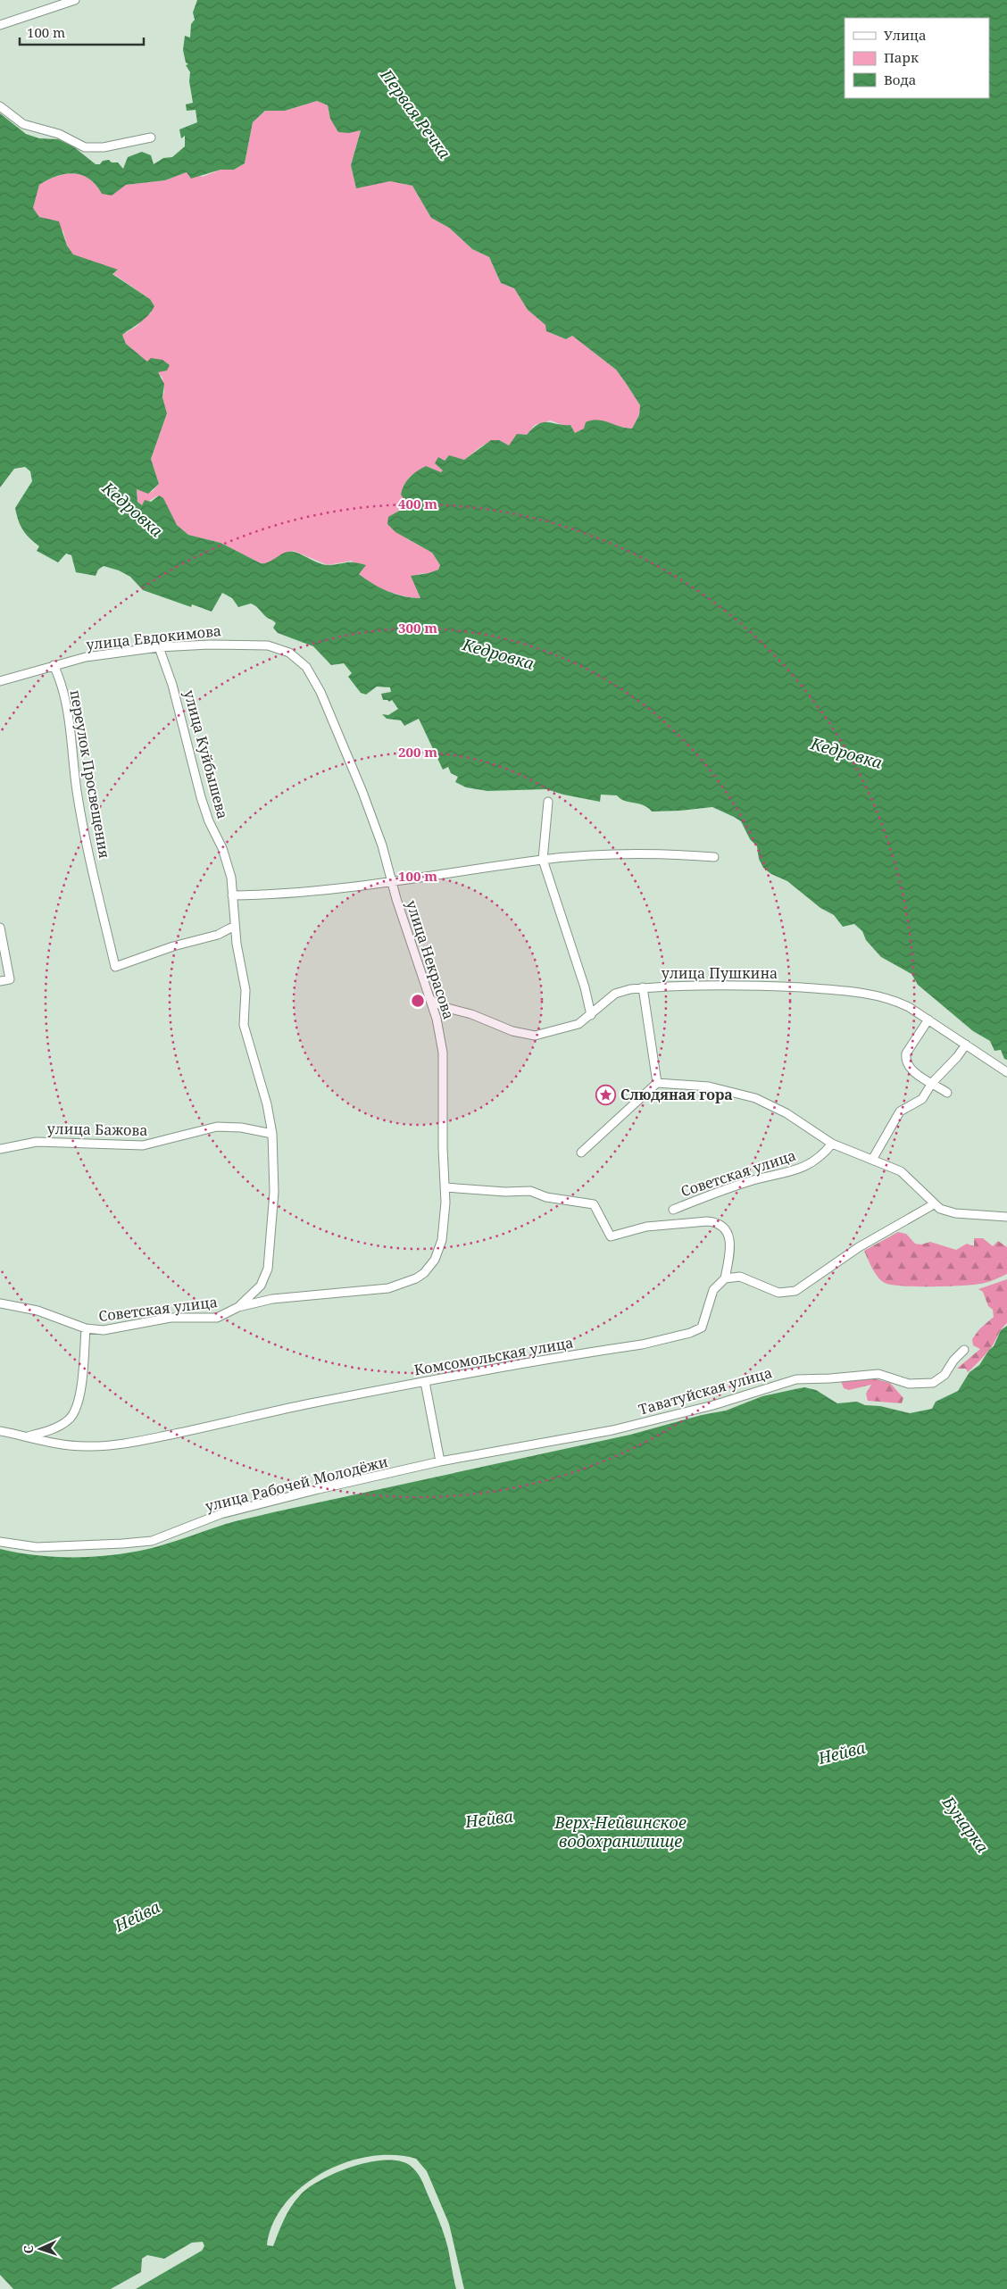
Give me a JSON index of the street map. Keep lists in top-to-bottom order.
{
  "streets": {
    "street": [
      "улица Евдокимова",
      "улица Куйбышева",
      "переулок Просвещения",
      "улица Некрасова",
      "улица Пушкина",
      "улица Бажова",
      "Советская улица",
      "Комсомольская улица",
      "Таватуйская улица",
      "улица Рабочей Молодёжи"
    ]
  },
  "crossings": [
    ["улица Евдокимова", "улица Куйбышева"],
    ["улица Евдокимова", "переулок Просвещения"],
    ["улица Евдокимова", "улица Некрасова"],
    ["улица Куйбышева", "переулок Просвещения"],
    ["улица Куйбышева", "улица Бажова"],
    ["улица Куйбышева", "Советская улица"],
    ["улица Некрасова", "улица Пушкина"],
    ["улица Некрасова", "Советская улица"],
    ["Таватуйская улица", "улица Рабочей Молодёжи"]
  ],
  "water": [
    "Первая Речка",
    "Кедровка",
    "Нейва",
    "Верх-Нейвинское водохранилище",
    "Бунарка"
  ],
  "places": {
    "place": ["Слюдяная гора"]
  },
  "legend": ["Улица", "Парк", "Вода"],
  "scale_bar": "100 m",
  "north": "left",
  "rings": [
    "400 m",
    "300 m",
    "200 m",
    "100 m"
  ]
}
